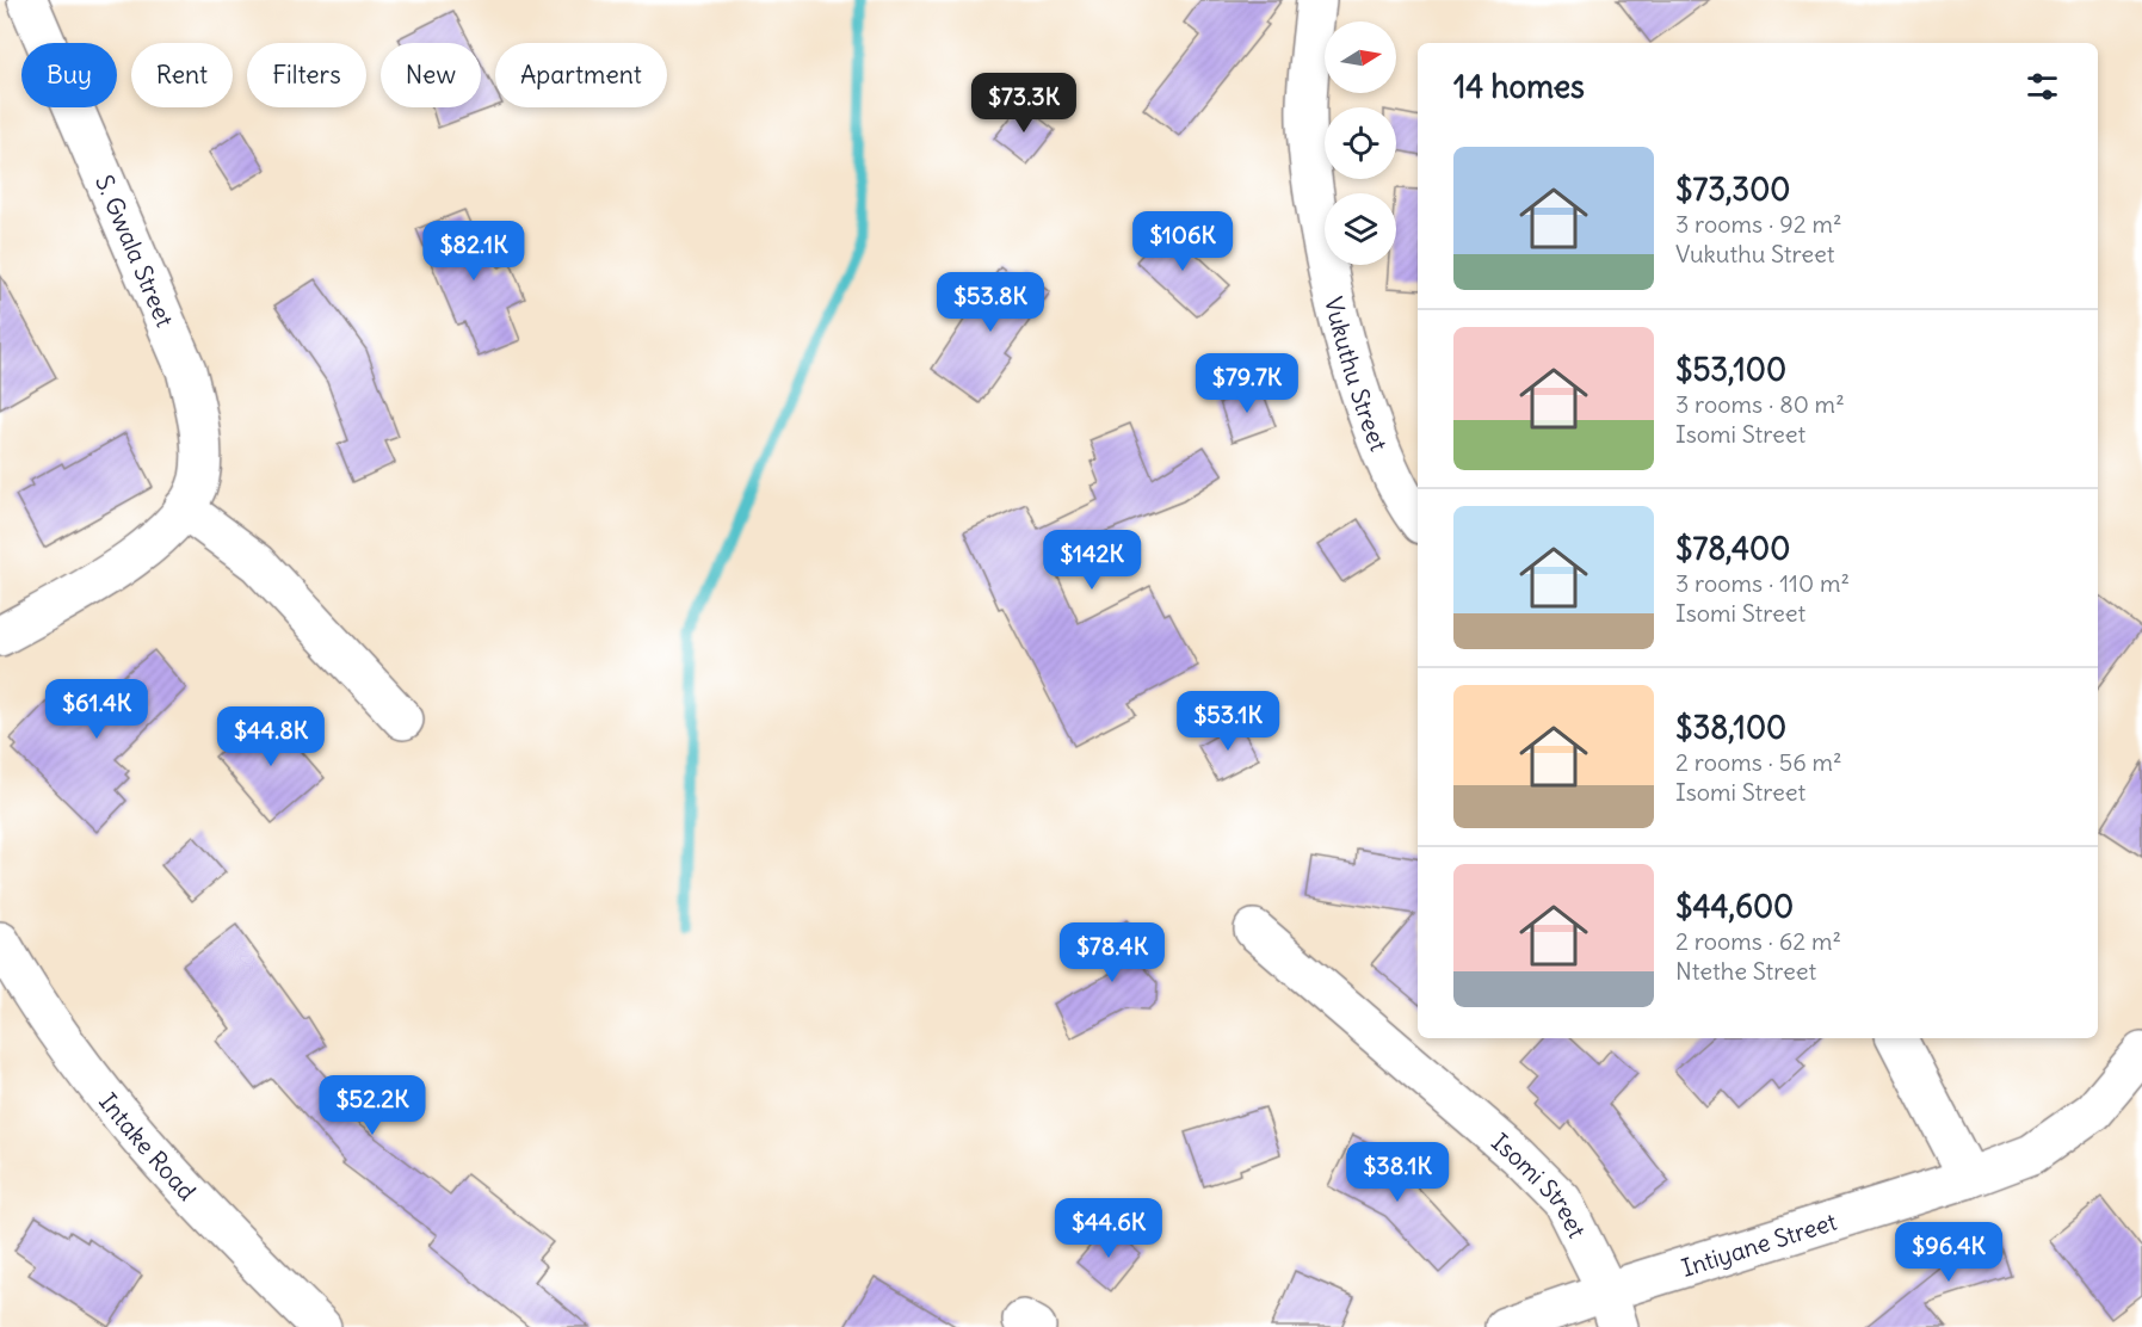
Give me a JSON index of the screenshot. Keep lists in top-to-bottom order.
{
  "streets": {
    "street": [
      "S. Gwala Street",
      "Vukuthu Street",
      "Intake Road",
      "Isomi Street",
      "Intiyane Street"
    ]
  },
  "crossings": [
    ["Isomi Street", "Intiyane Street"]
  ],
  "north": "right",
  "page": {
    "chip": [
      "Buy",
      "Rent",
      "Filters",
      "New",
      "Apartment"
    ],
    "heading": "14 homes",
    "price": [
      "$73.3K",
      "$106K",
      "$82.1K",
      "$53.8K",
      "$79.7K",
      "$142K",
      "$61.4K",
      "$53.1K",
      "$44.8K",
      "$78.4K",
      "$52.2K",
      "$38.1K",
      "$44.6K",
      "$96.4K"
    ],
    "list": [
      {
        "name": "$73,300",
        "note": "3 rooms · 92 m² · Vukuthu Street"
      },
      {
        "name": "$53,100",
        "note": "3 rooms · 80 m² · Isomi Street"
      },
      {
        "name": "$78,400",
        "note": "3 rooms · 110 m² · Isomi Street"
      },
      {
        "name": "$38,100",
        "note": "2 rooms · 56 m² · Isomi Street"
      },
      {
        "name": "$44,600",
        "note": "2 rooms · 62 m² · Ntethe Street"
      }
    ]
  }
}
